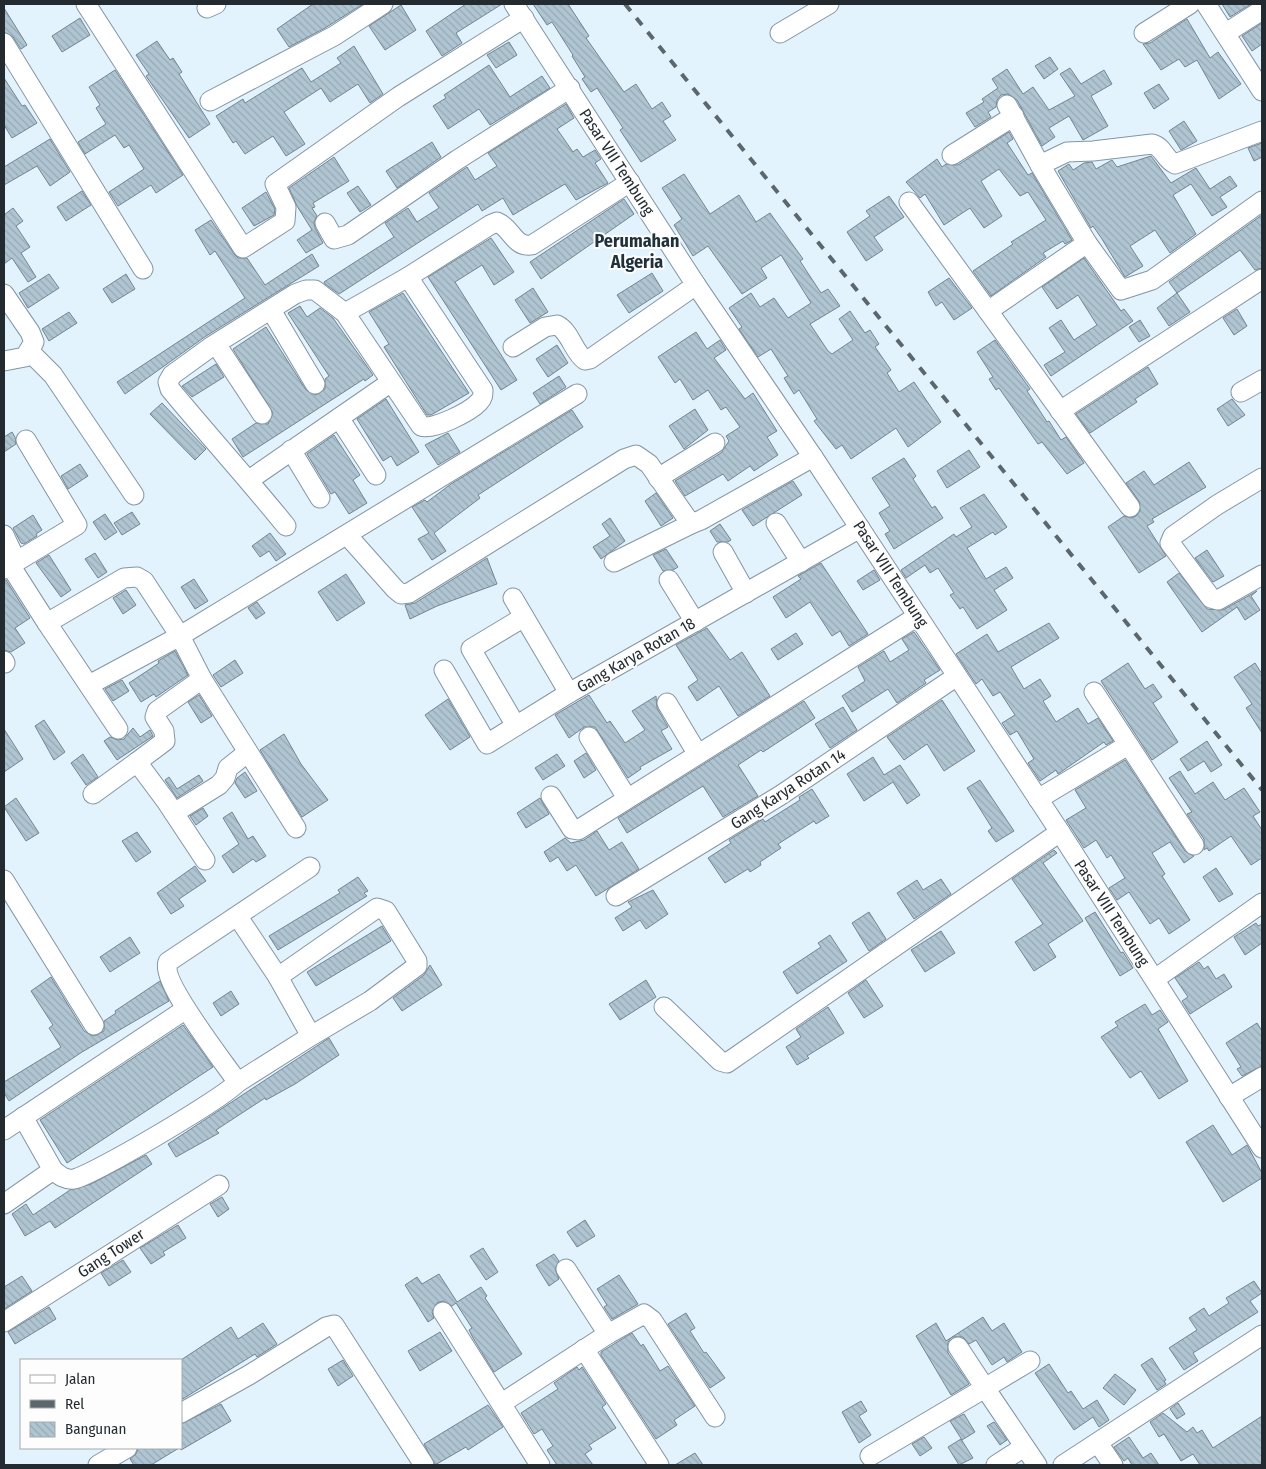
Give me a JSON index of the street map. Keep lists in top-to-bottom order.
{
  "streets": {
    "street": [
      "Pasar VIII Tembung",
      "Gang Karya Rotan 18",
      "Gang Karya Rotan 14",
      "Gang Tower"
    ]
  },
  "crossings": [
    ["Pasar VIII Tembung", "Gang Karya Rotan 18"],
    ["Pasar VIII Tembung", "Gang Karya Rotan 14"]
  ],
  "districts": ["Perumahan Algeria"],
  "legend": ["Jalan", "Rel", "Bangunan"]
}
